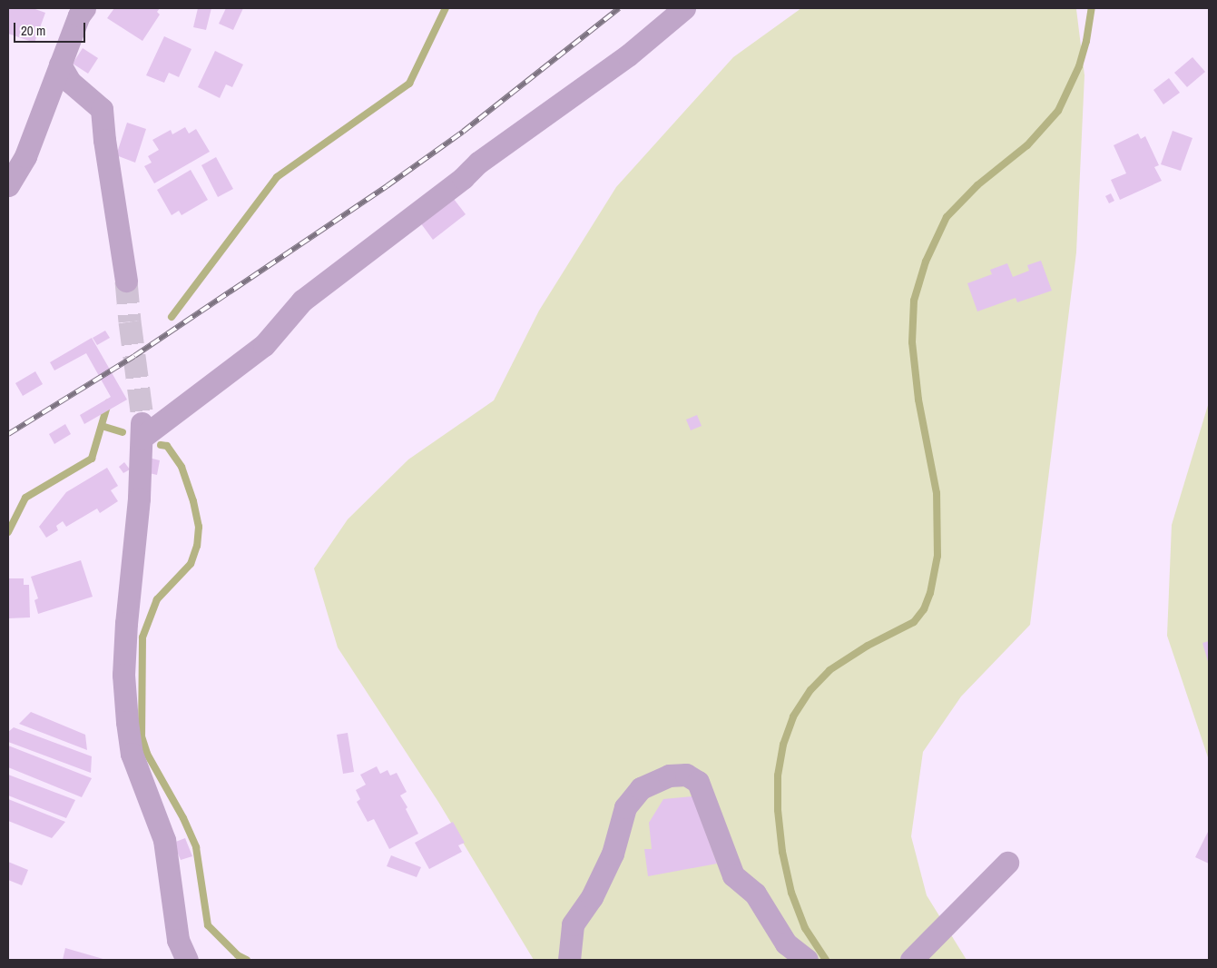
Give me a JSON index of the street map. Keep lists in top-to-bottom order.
{
  "scale_bar": "20 m"
}
